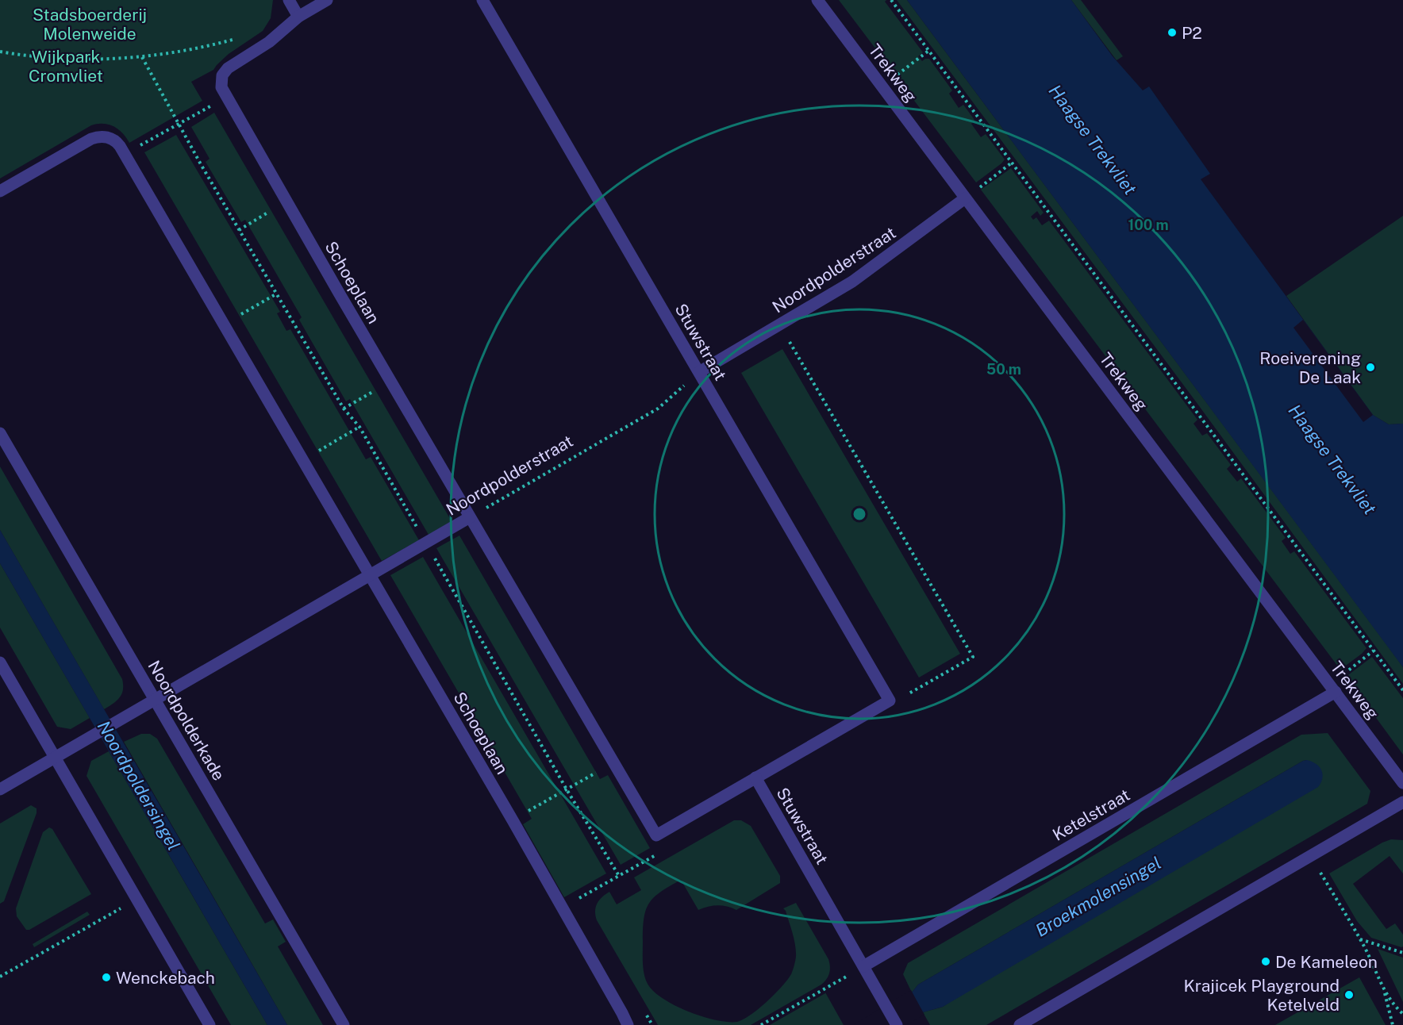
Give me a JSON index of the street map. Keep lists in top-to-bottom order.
{
  "streets": {
    "street": [
      "Trekweg",
      "Noordpolderstraat",
      "Schoeplaan",
      "Stuwstraat",
      "Noordpolderkade",
      "Ketelstraat"
    ]
  },
  "crossings": [
    ["Trekweg", "Noordpolderstraat"],
    ["Trekweg", "Ketelstraat"],
    ["Noordpolderstraat", "Schoeplaan"],
    ["Noordpolderstraat", "Stuwstraat"],
    ["Noordpolderstraat", "Noordpolderkade"],
    ["Stuwstraat", "Ketelstraat"]
  ],
  "water": ["Haagse Trekvliet", "Noordpoldersingel", "Broekmolensingel"],
  "parks": ["Stadsboerderij Molenweide", "Wijkpark Cromvliet"],
  "places": [
    "P2",
    "Roeiverening De Laak",
    "De Kameleon",
    "Wenckebach",
    "Krajicek Playground Ketelveld"
  ],
  "rings": ["100 m", "50 m"]
}
